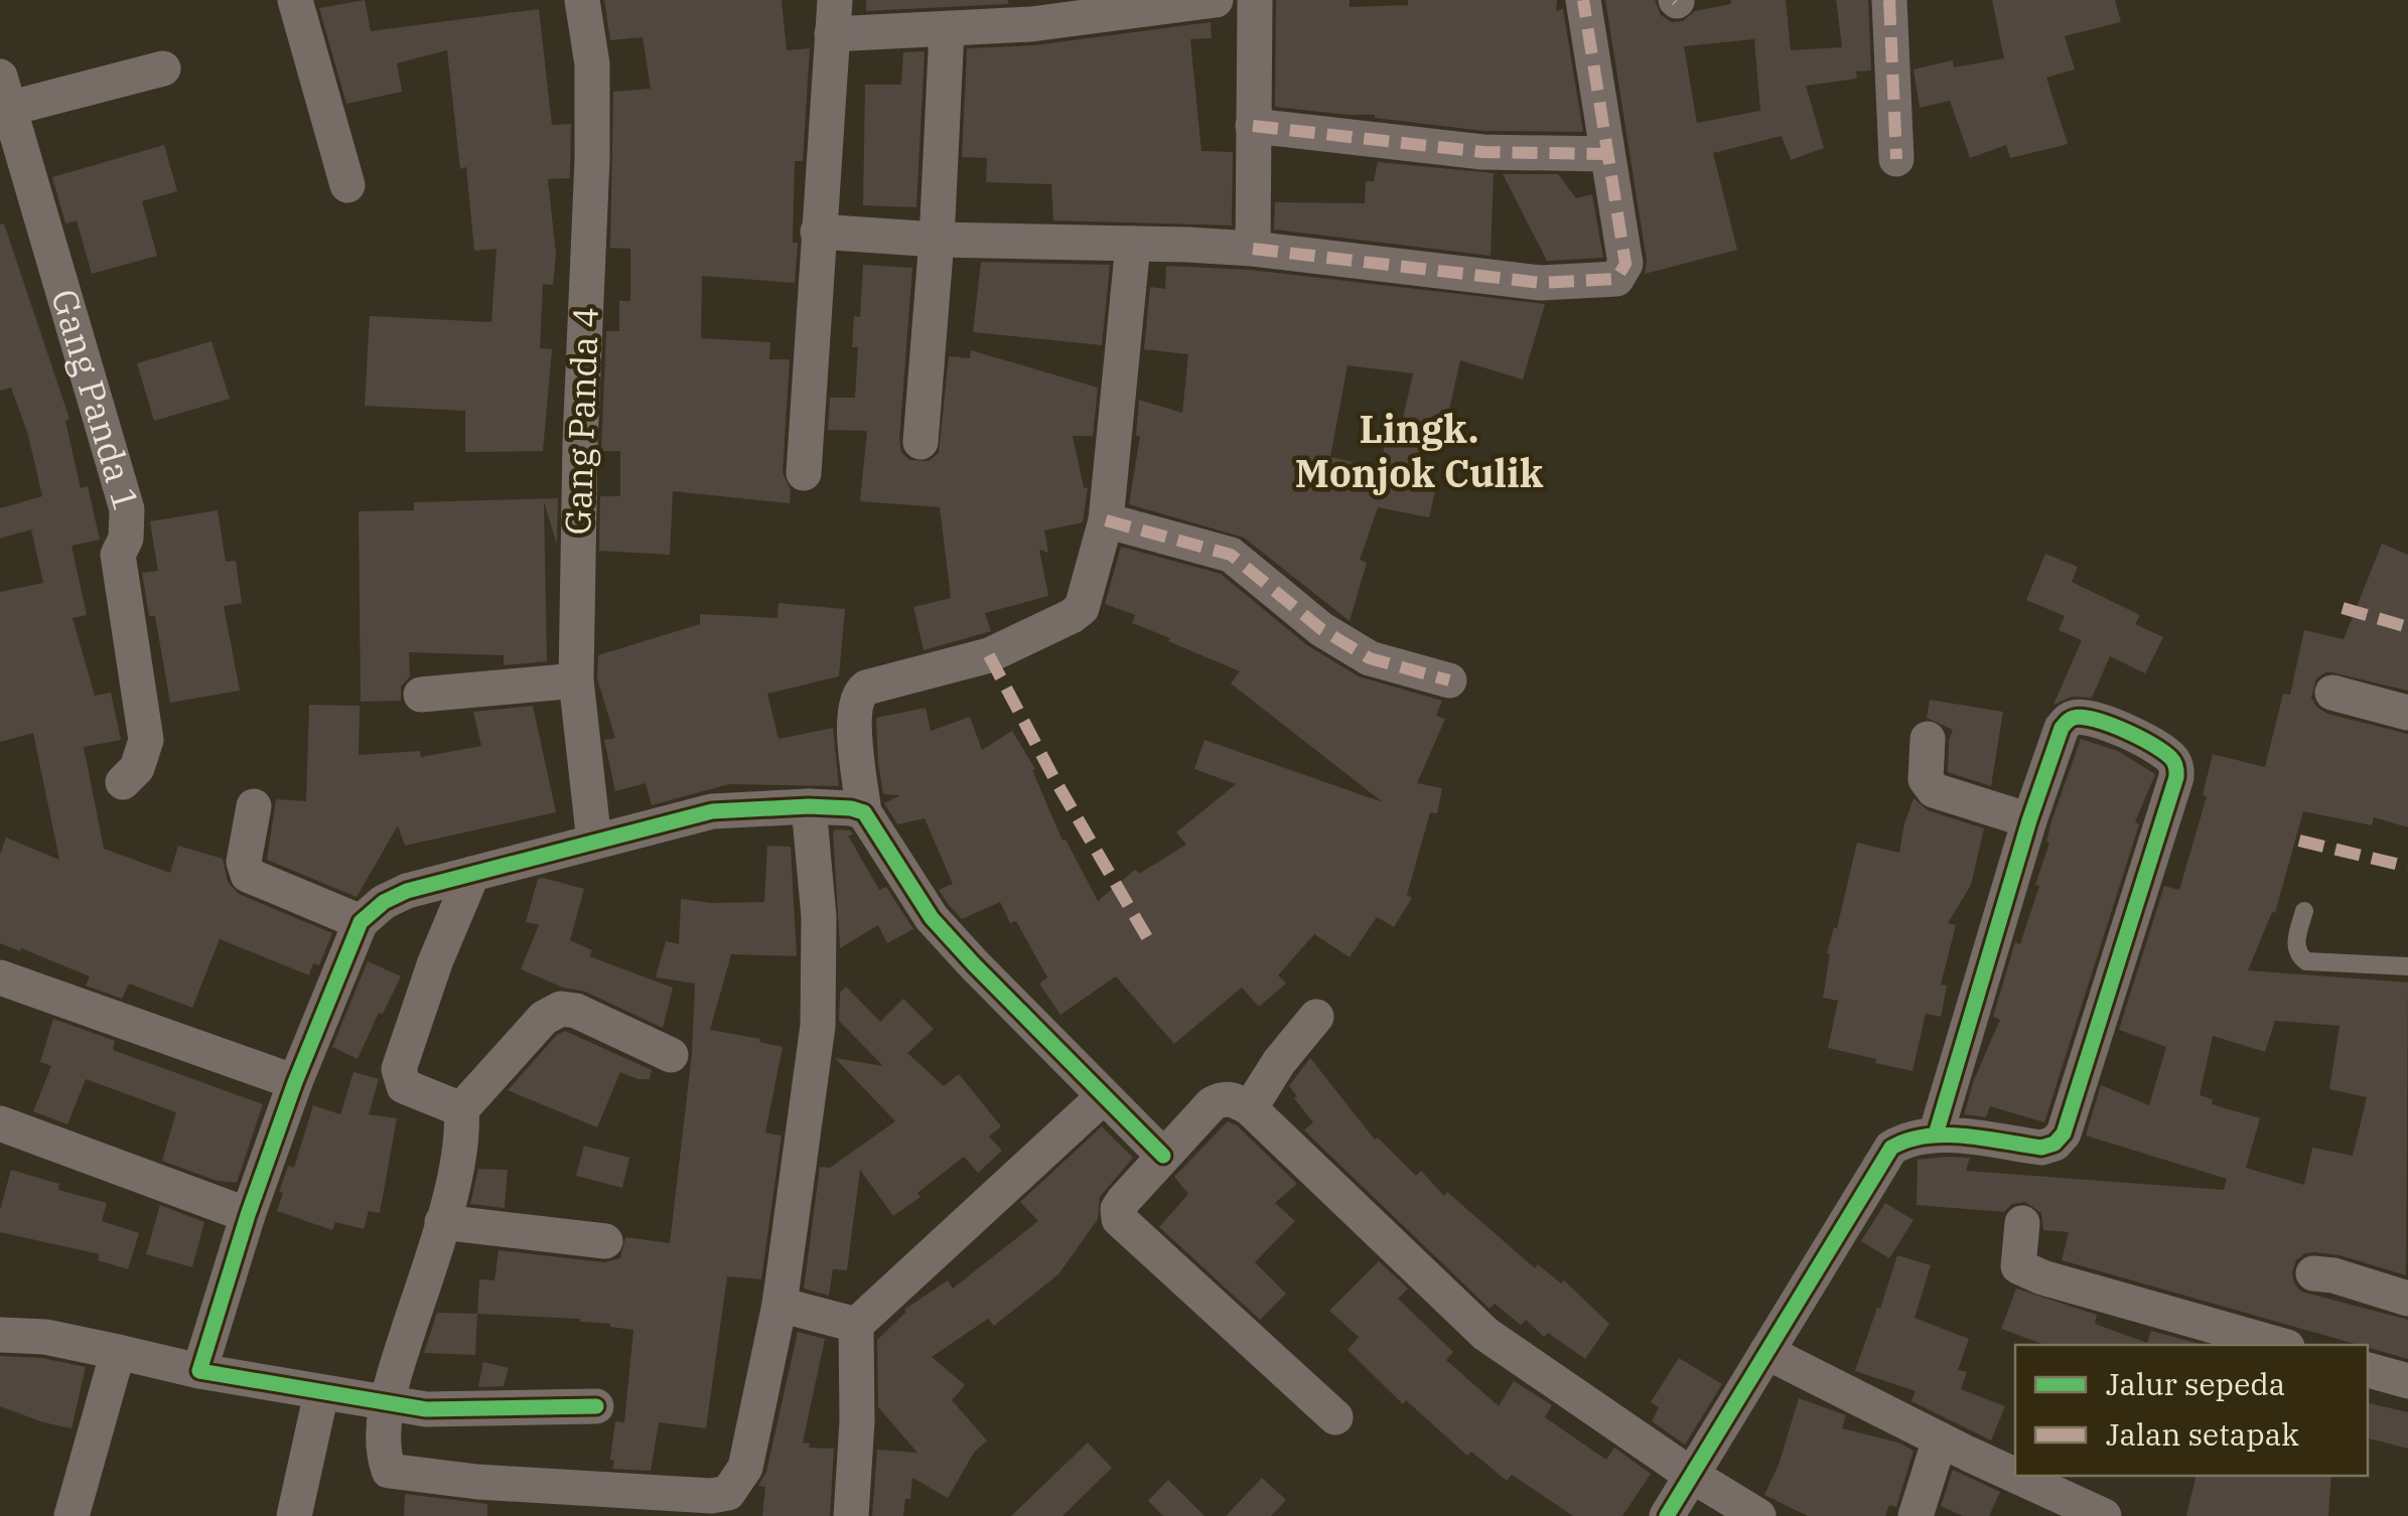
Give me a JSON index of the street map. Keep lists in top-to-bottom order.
{
  "streets": {
    "street": ["Gang Panda 1", "Gang Panda 4"]
  },
  "districts": ["Lingk. Monjok Culik"],
  "legend": ["Jalur sepeda", "Jalan setapak"]
}
